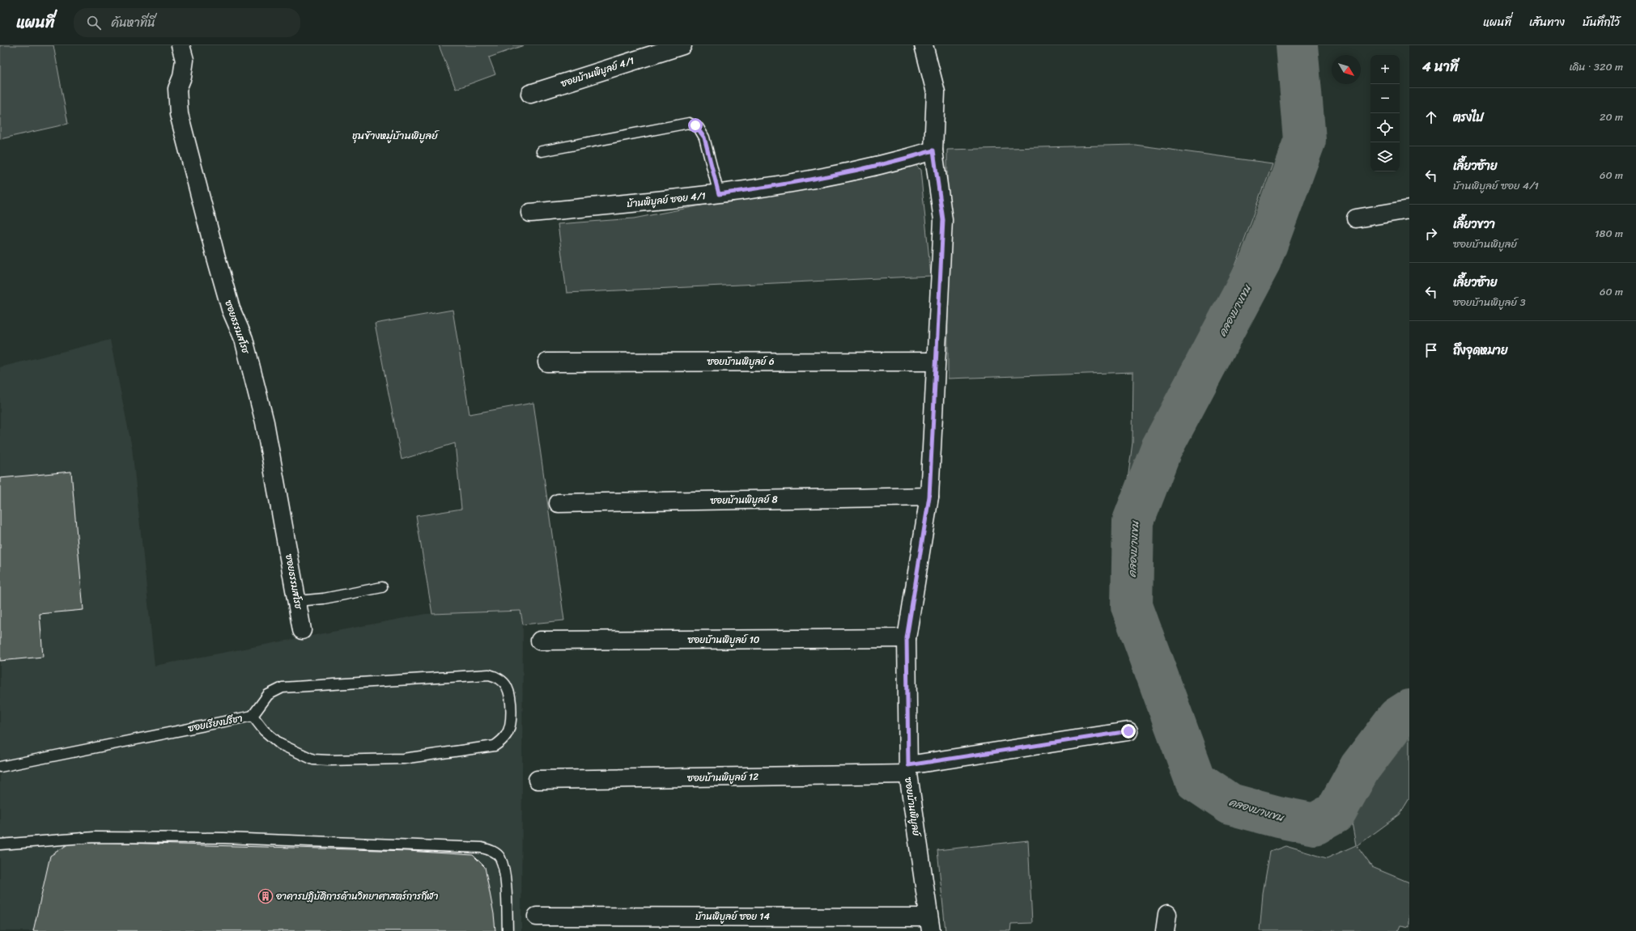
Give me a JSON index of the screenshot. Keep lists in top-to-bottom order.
{
  "streets": {
    "street": [
      "ซอยบ้านพิบูลย์ 4/1",
      "บ้านพิบูลย์ ซอย 4/1",
      "ซอยธรรมสโรช",
      "ซอยบ้านพิบูลย์ 6",
      "ซอยบ้านพิบูลย์ 8",
      "ซอยบ้านพิบูลย์ 10",
      "ซอยบ้านพิบูลย์ 12",
      "ซอยบ้านพิบูลย์",
      "บ้านพิบูลย์ ซอย 14"
    ],
    "lane": ["ซอยเรียงปรีชา"]
  },
  "crossings": [
    ["บ้านพิบูลย์ ซอย 4/1", "ซอยบ้านพิบูลย์"],
    ["ซอยบ้านพิบูลย์ 6", "ซอยบ้านพิบูลย์"],
    ["ซอยบ้านพิบูลย์ 8", "ซอยบ้านพิบูลย์"],
    ["ซอยบ้านพิบูลย์ 10", "ซอยบ้านพิบูลย์"],
    ["ซอยบ้านพิบูลย์ 12", "ซอยบ้านพิบูลย์"],
    ["ซอยบ้านพิบูลย์", "บ้านพิบูลย์ ซอย 14"]
  ],
  "districts": ["ชุนข้างหมู่บ้านพิบูลย์"],
  "water": ["คลองบางเขน"],
  "places": {
    "building": ["อาคารปฏิบัติการด้านวิทยาศาสตร์การกีฬา"]
  },
  "north": "bottom right",
  "page": {
    "header": "แผนที่",
    "search": "ค้นหาที่นี่",
    "nav": ["แผนที่", "เส้นทาง", "บันทึกไว้"],
    "heading": ["4 นาที", "เดิน · 320 m"],
    "map_buttons": ["+", "−"],
    "list": [
      ["ตรงไป", "20 m"],
      ["เลี้ยวซ้าย", "บ้านพิบูลย์ ซอย 4/1", "60 m"],
      ["เลี้ยวขวา", "ซอยบ้านพิบูลย์", "180 m"],
      ["เลี้ยวซ้าย", "ซอยบ้านพิบูลย์ 3", "60 m"],
      "ถึงจุดหมาย"
    ]
  }
}
